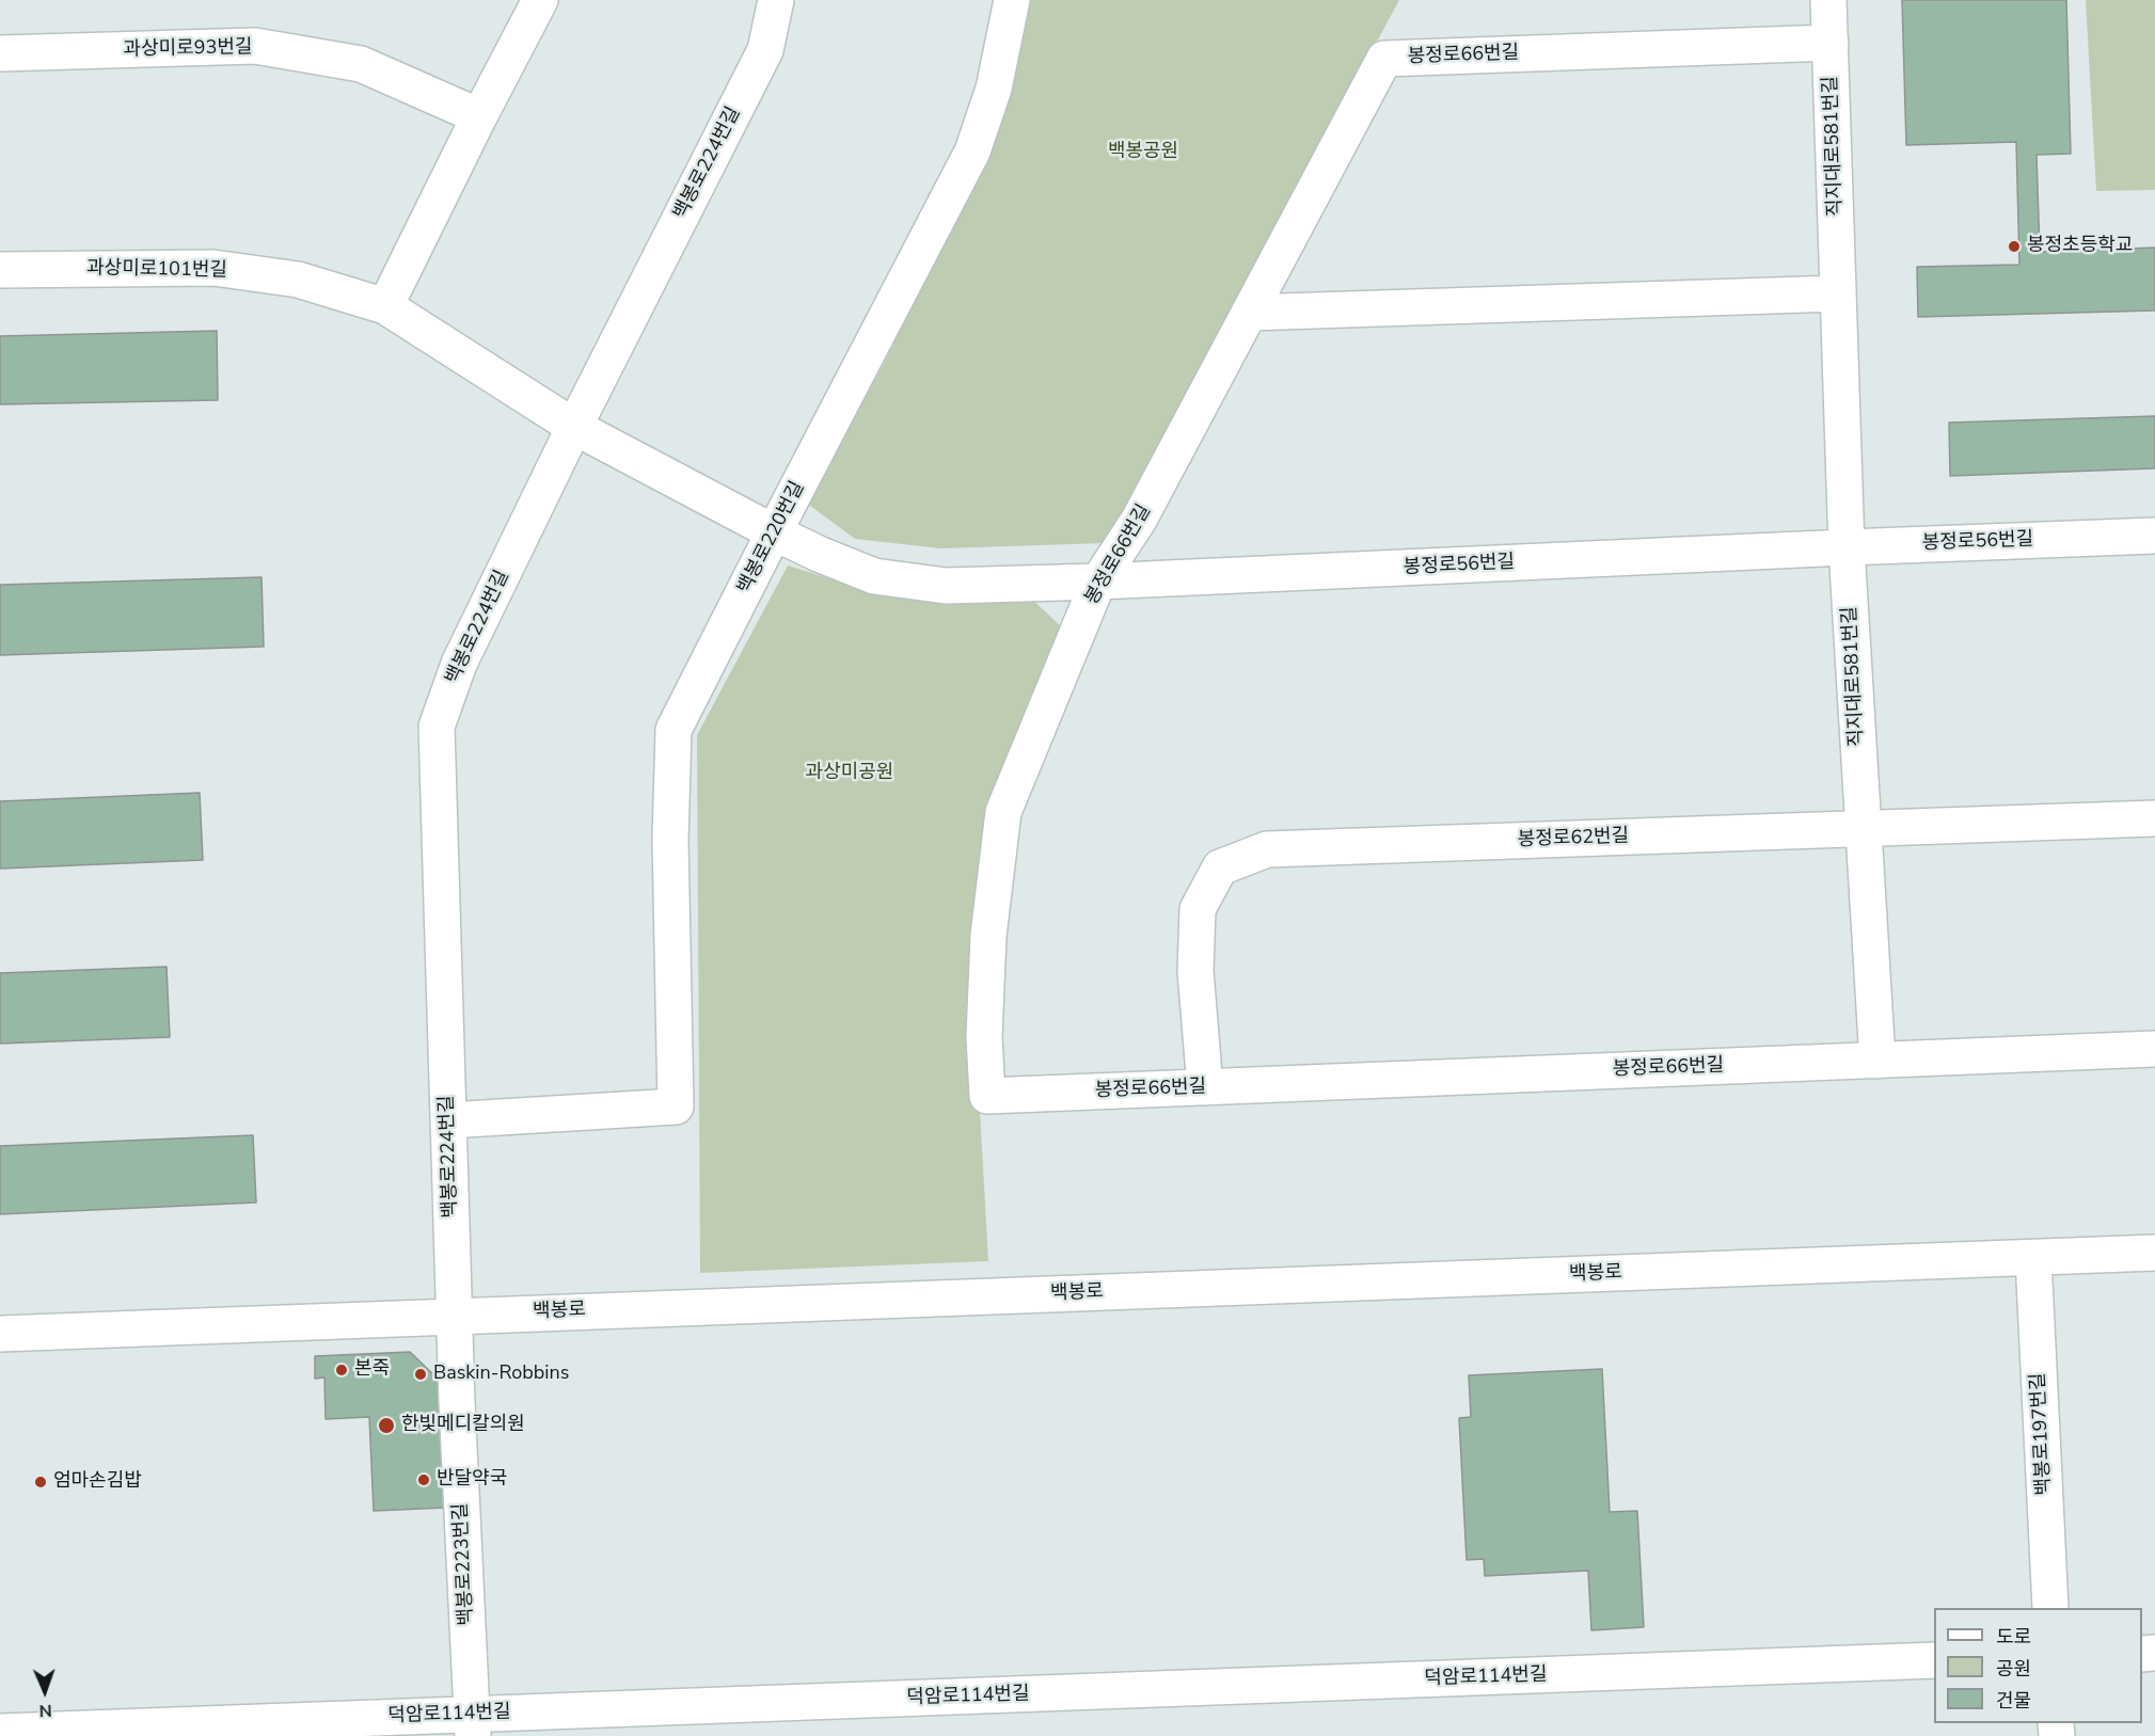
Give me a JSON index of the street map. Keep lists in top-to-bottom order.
{
  "streets": {
    "street": [
      "과상미로93번길",
      "봉정로66번길",
      "직지대로581번길",
      "백봉로224번길",
      "과상미로101번길",
      "백봉로220번길",
      "봉정로56번길",
      "봉정로62번길",
      "백봉로",
      "백봉로197번길",
      "백봉로223번길",
      "덕암로114번길"
    ]
  },
  "crossings": [
    ["봉정로66번길", "직지대로581번길"],
    ["봉정로66번길", "봉정로56번길"],
    ["봉정로66번길", "봉정로62번길"],
    ["직지대로581번길", "봉정로56번길"],
    ["직지대로581번길", "봉정로62번길"],
    ["백봉로224번길", "과상미로101번길"],
    ["백봉로224번길", "백봉로220번길"],
    ["백봉로224번길", "백봉로"],
    ["백봉로224번길", "백봉로223번길"],
    ["과상미로101번길", "백봉로220번길"],
    ["과상미로101번길", "봉정로56번길"],
    ["백봉로220번길", "봉정로56번길"],
    ["백봉로", "백봉로197번길"],
    ["백봉로", "백봉로223번길"],
    ["백봉로223번길", "덕암로114번길"]
  ],
  "parks": ["백봉공원", "과상미공원"],
  "places": [
    "봉정초등학교",
    "본죽",
    "Baskin-Robbins",
    "한빛메디칼의원",
    "반달약국",
    "엄마손김밥"
  ],
  "legend": ["도로", "공원", "건물"],
  "north": "bottom"
}
